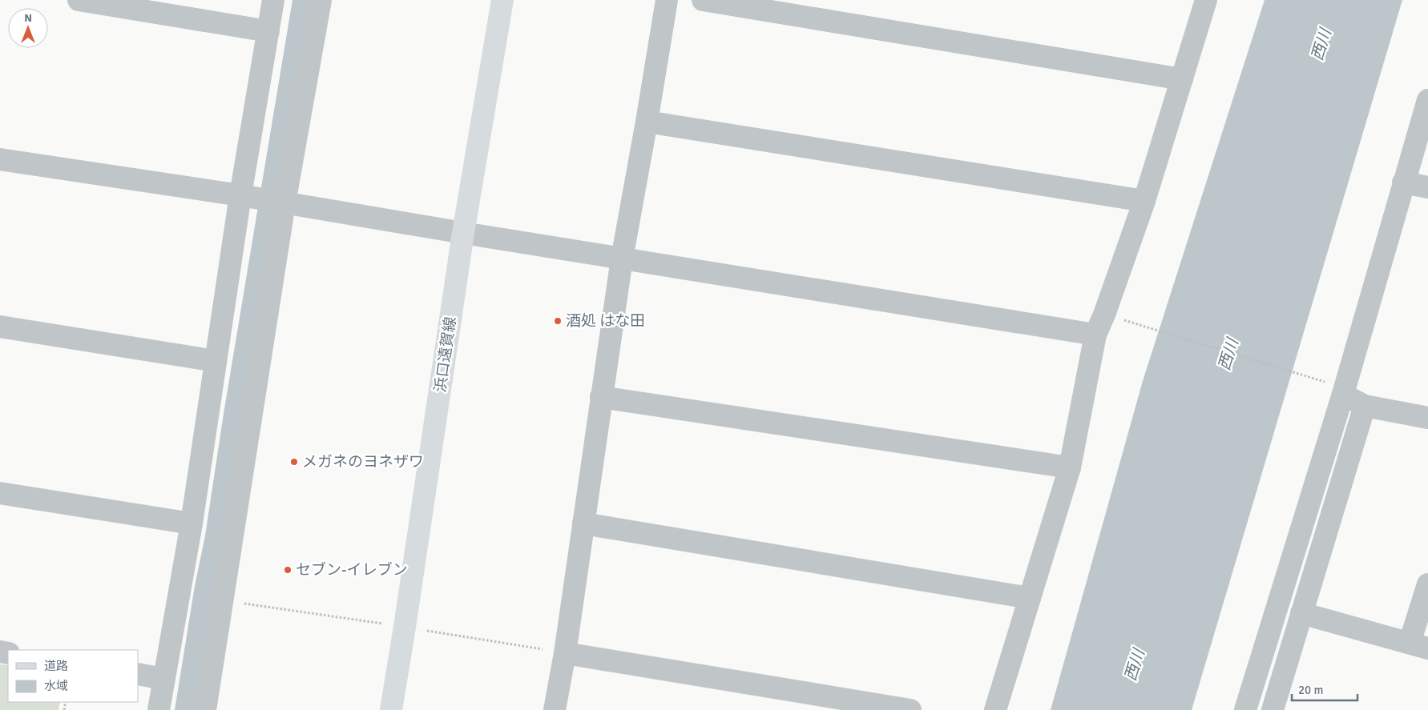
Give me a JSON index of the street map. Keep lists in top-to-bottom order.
{
  "streets": {
    "main road": ["浜口遠賀線"]
  },
  "water": ["西川"],
  "places": ["酒処 はな田", "メガネのヨネザワ", "セブン-イレブン"],
  "legend": ["道路", "水域"],
  "scale_bar": "20 m",
  "north": "top"
}
